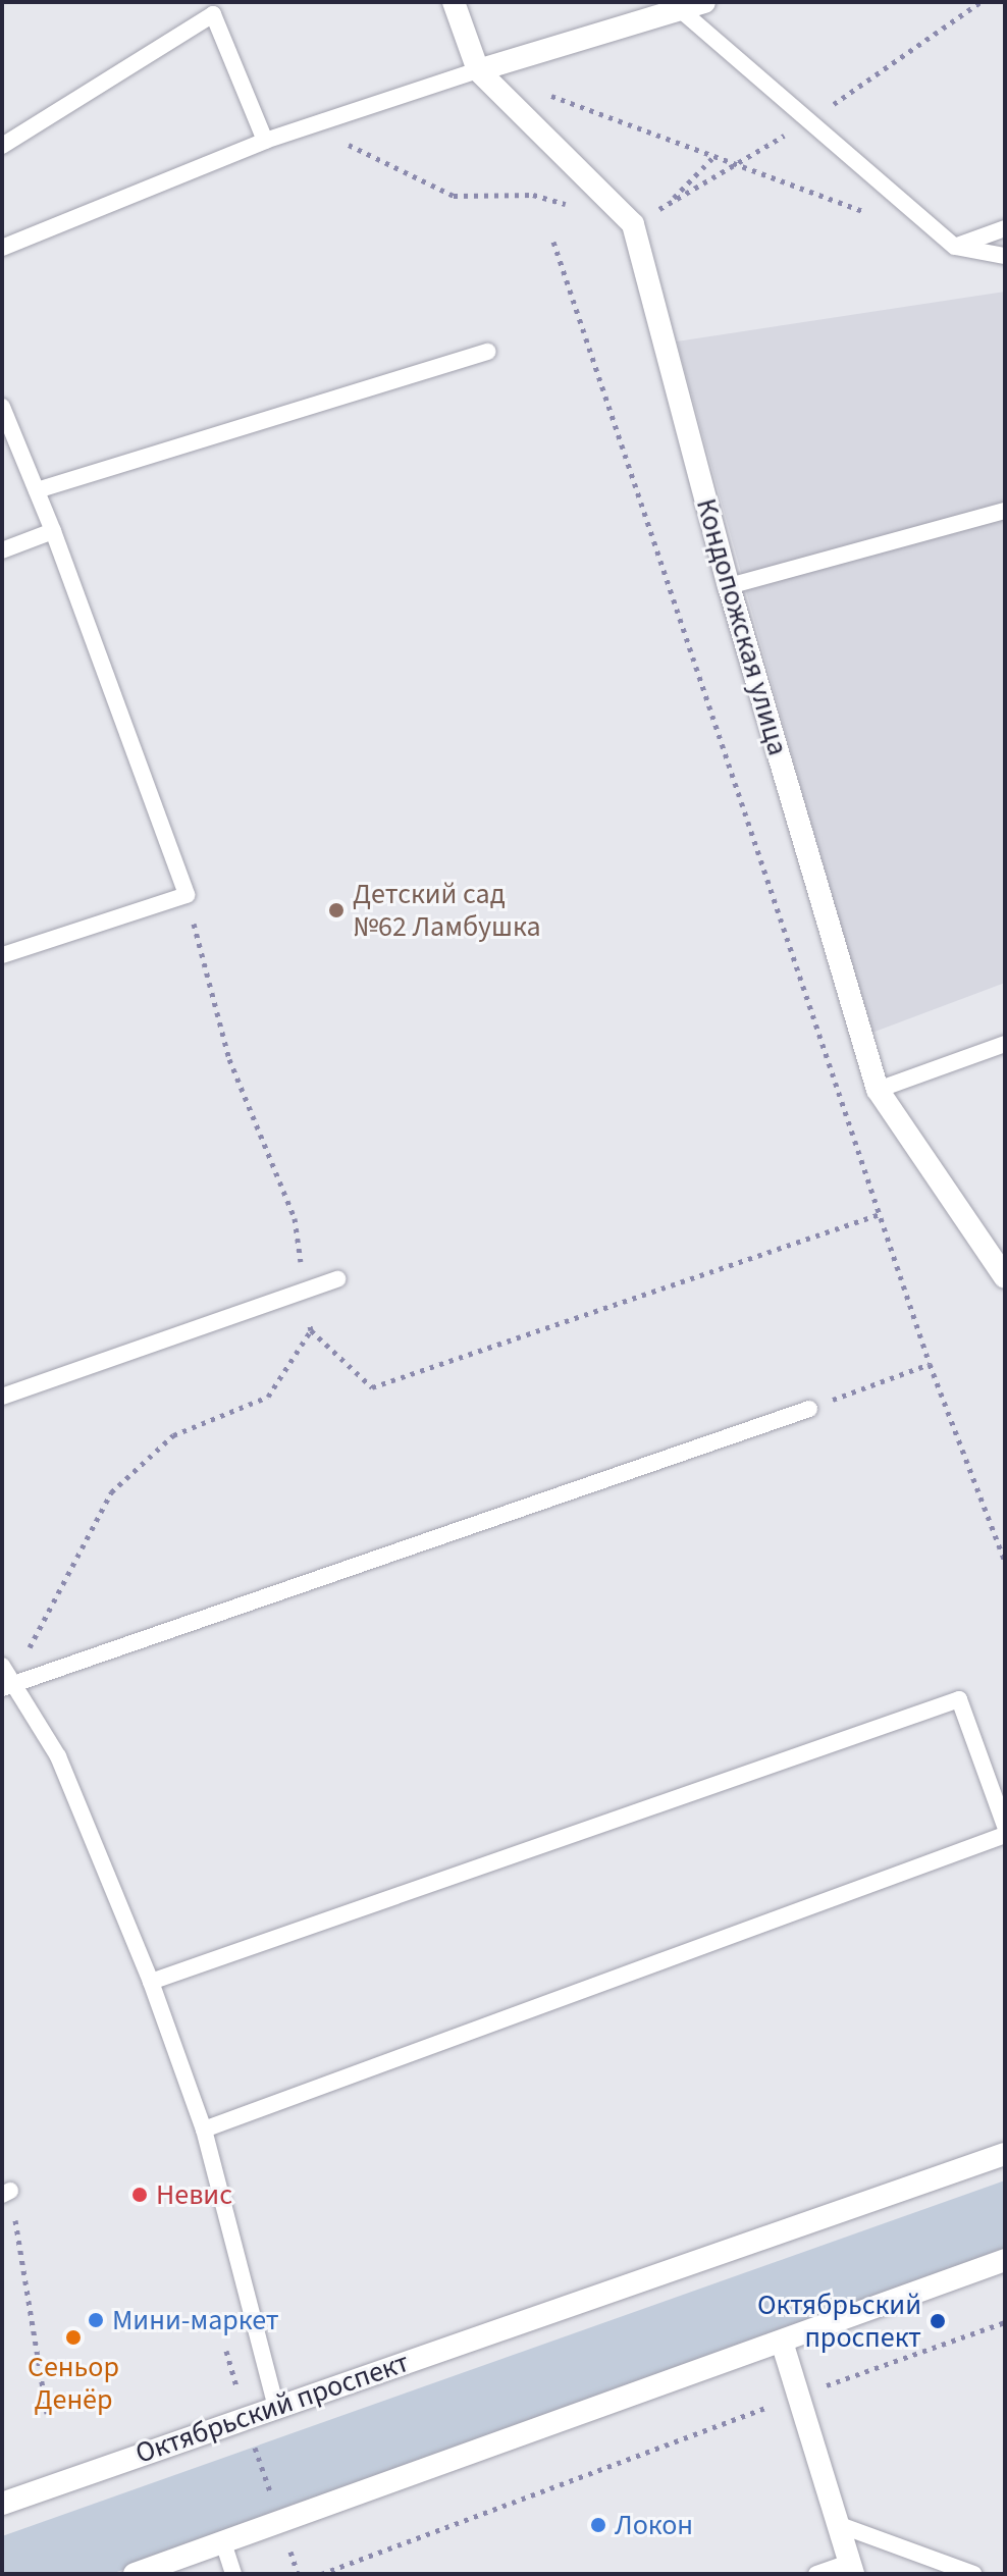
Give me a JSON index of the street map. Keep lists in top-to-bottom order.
{
  "streets": {
    "main road": ["Кондопожская улица", "Октябрьский проспект"]
  },
  "places": [
    "Детский сад №62 Ламбушка",
    "Невис",
    "Мини-маркет",
    "Октябрьский проспект",
    "Сеньор Денёр",
    "Локон"
  ]
}
